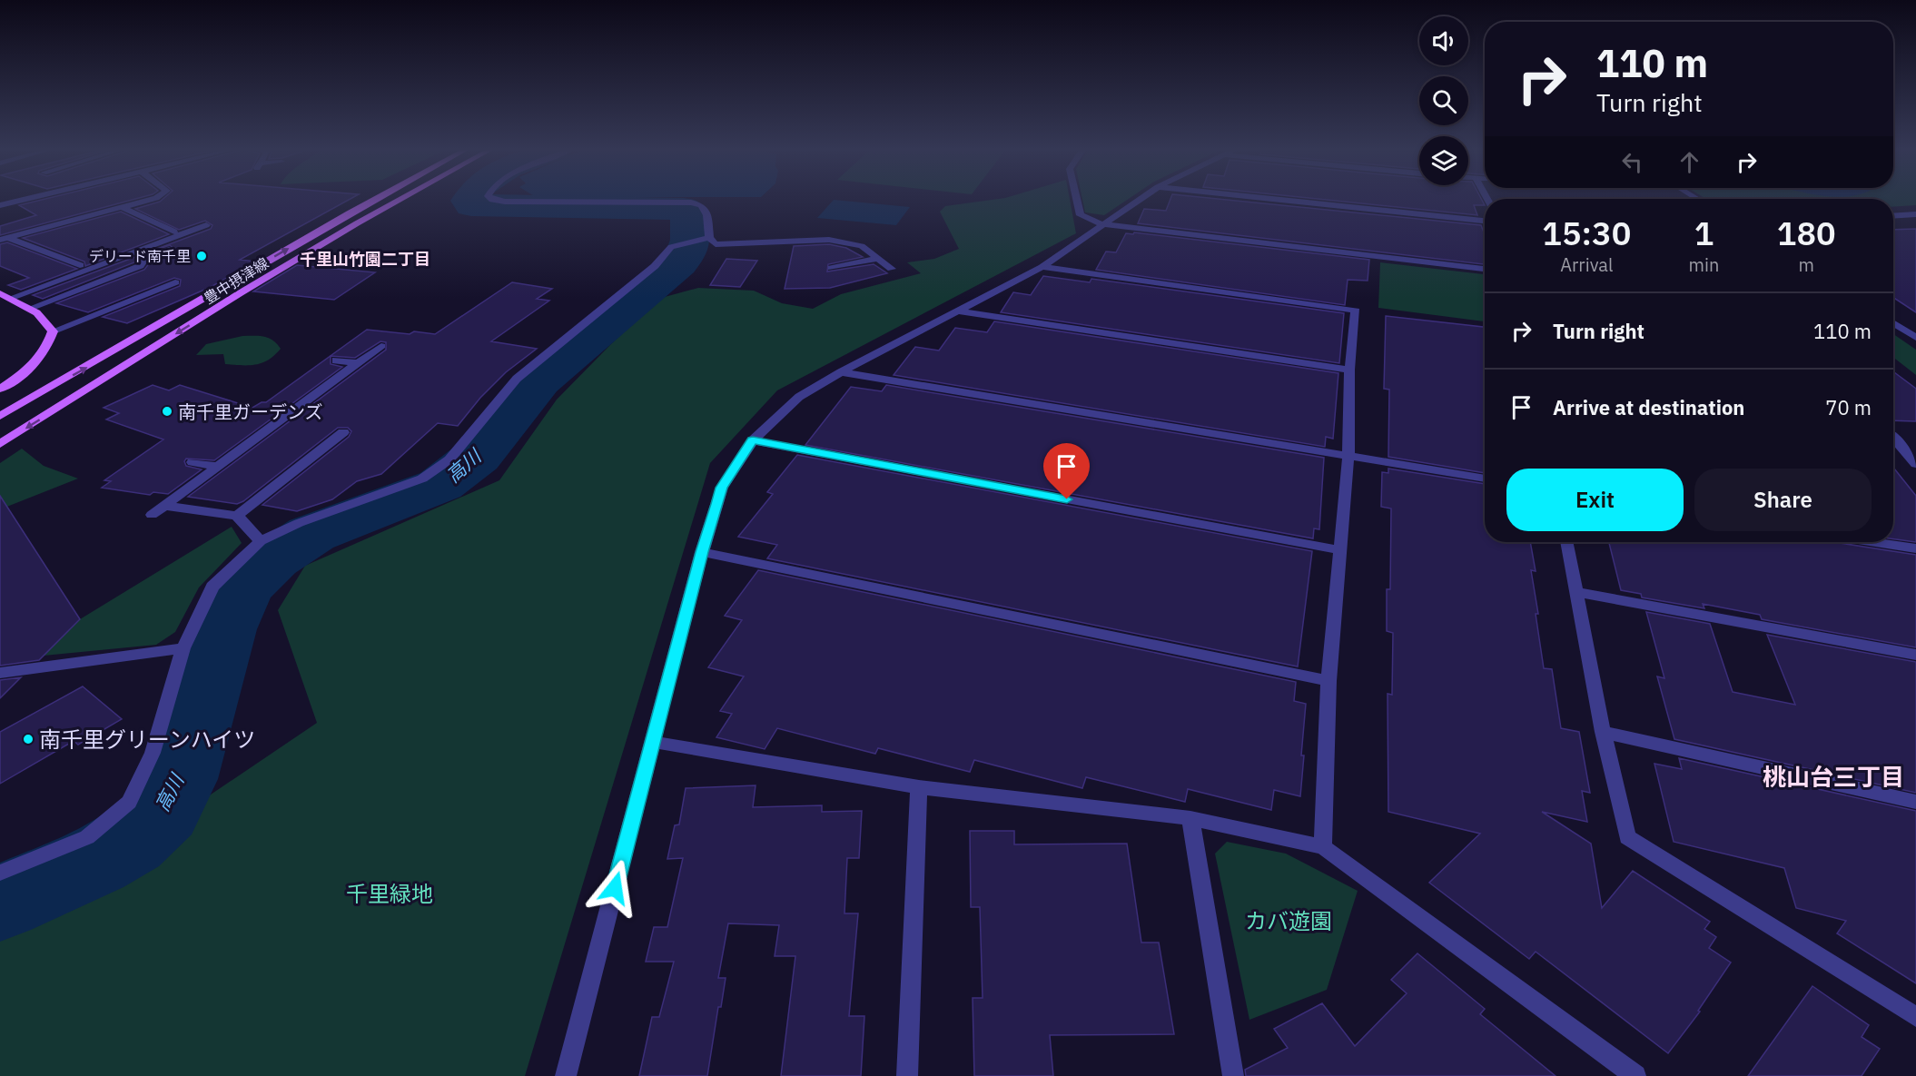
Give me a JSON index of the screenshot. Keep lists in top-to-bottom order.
{
  "streets": {
    "main road": ["豊中摂津線"]
  },
  "districts": ["千里山竹園二丁目", "桃山台三丁目"],
  "water": ["高川"],
  "parks": ["千里緑地", "カバ遊園"],
  "places": ["デリード南千里", "南千里ガーデンズ", "南千里グリーンハイツ"],
  "page": {
    "turn": ["110 m", "Turn right"],
    "eta": [
      "15:30",
      "Arrival",
      "1",
      "min",
      "180",
      "m"
    ],
    "list": [
      {
        "name": "Turn right",
        "value": "110 m"
      },
      {
        "name": "Arrive at destination",
        "value": "70 m"
      }
    ],
    "buttons": ["Exit", "Share"]
  }
}
